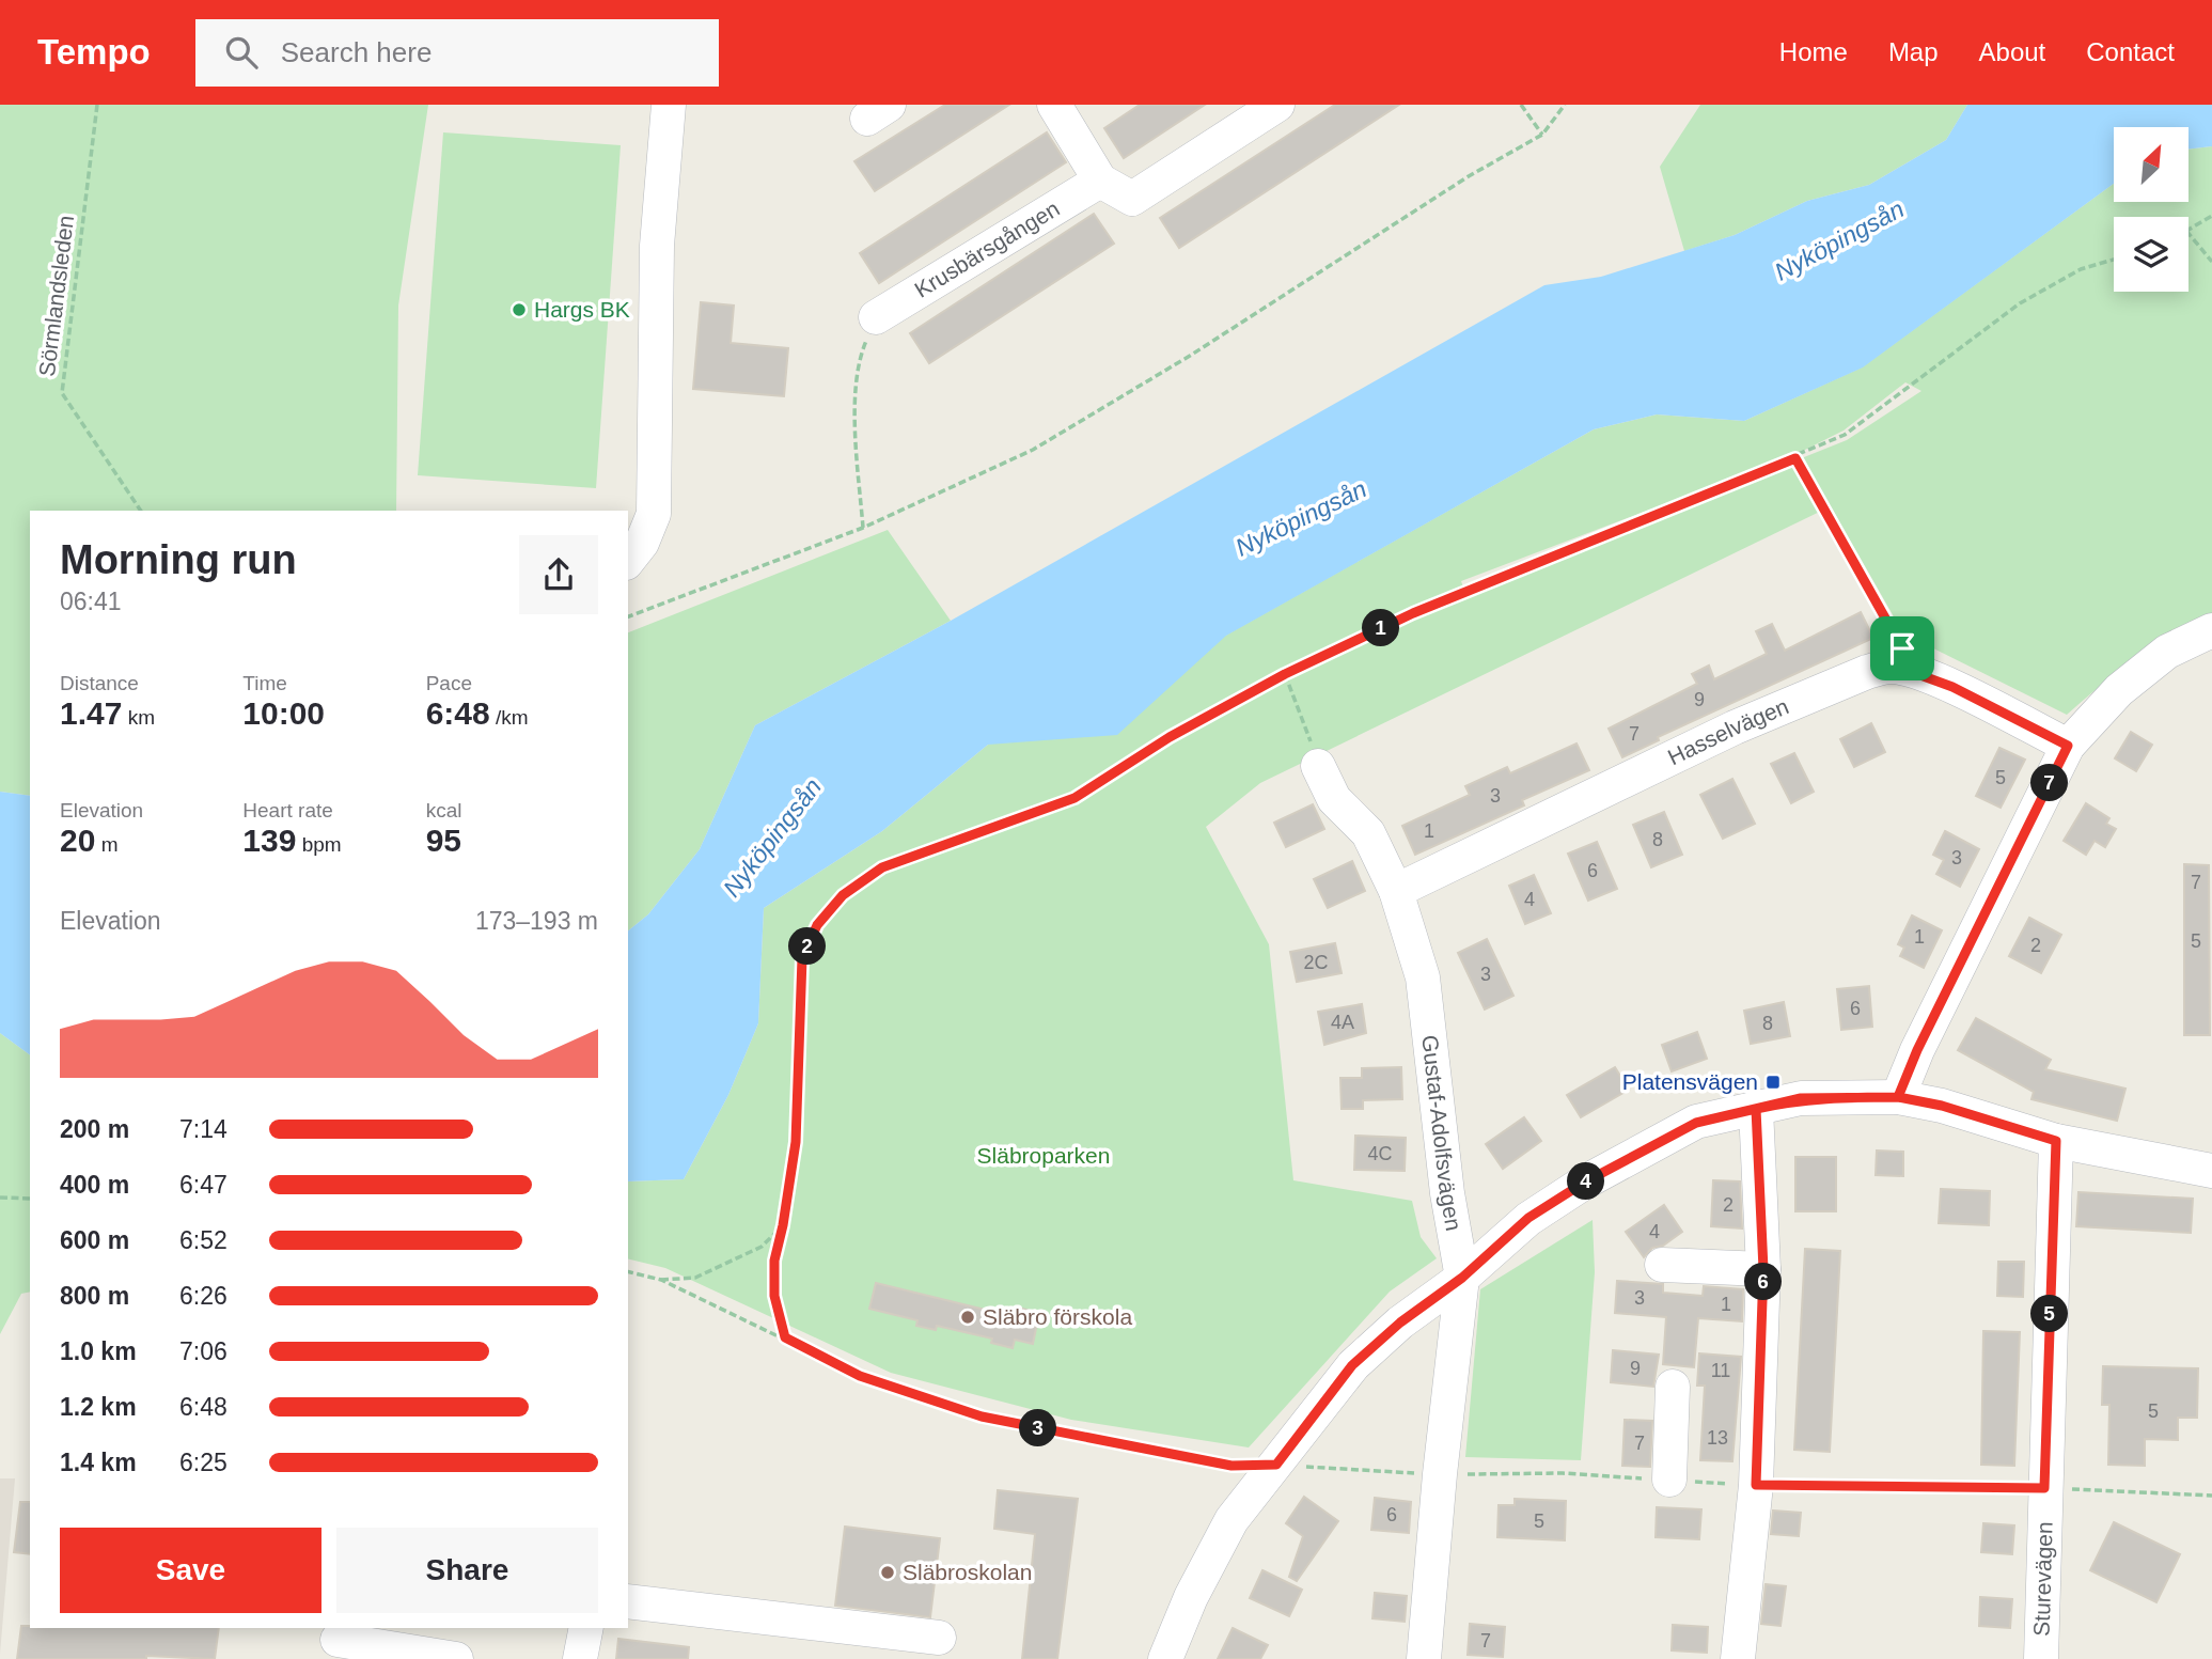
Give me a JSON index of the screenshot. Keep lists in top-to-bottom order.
{
  "streets": {
    "street": [
      "Krusbärsgången",
      "Hasselvägen",
      "Gustaf-Adolfsvägen",
      "Sturevägen"
    ],
    "path": ["Sörmlandsleden"]
  },
  "crossings": [
    ["Hasselvägen", "Gustaf-Adolfsvägen"]
  ],
  "water": ["Nyköpingsån"],
  "parks": ["Släbroparken"],
  "places": {
    "other": ["Hargs BK", "Släbro förskola", "Släbroskolan"],
    "transit": ["Platensvägen"]
  },
  "house_numbers": [
    "9",
    "7",
    "5",
    "3",
    "1",
    "8",
    "3",
    "6",
    "7",
    "4",
    "1",
    "5",
    "2",
    "2C",
    "3",
    "6",
    "4A",
    "8",
    "4C",
    "2",
    "4",
    "3",
    "1",
    "9",
    "11",
    "5",
    "13",
    "7",
    "6",
    "5",
    "7"
  ],
  "north": "top right",
  "page": {
    "header": "Tempo",
    "search": "Search here",
    "nav": [
      "Home",
      "Map",
      "About",
      "Contact"
    ],
    "heading": ["Morning run", "06:41"],
    "pins": [
      "1",
      "7",
      "2",
      "4",
      "6",
      "5",
      "3"
    ],
    "stats": [
      ["Distance", "1.47 km"],
      ["Time", "10:00"],
      ["Pace", "6:48 /km"],
      ["Elevation", "20 m"],
      ["Heart rate", "139 bpm"],
      ["kcal", "95"]
    ],
    "chart": ["Elevation", "173–193 m"],
    "list": [
      {
        "name": "200 m",
        "note": "7:14"
      },
      {
        "name": "400 m",
        "note": "6:47"
      },
      {
        "name": "600 m",
        "note": "6:52"
      },
      {
        "name": "800 m",
        "note": "6:26"
      },
      {
        "name": "1.0 km",
        "note": "7:06"
      },
      {
        "name": "1.2 km",
        "note": "6:48"
      },
      {
        "name": "1.4 km",
        "note": "6:25"
      }
    ],
    "buttons": ["Save", "Share"]
  }
}
